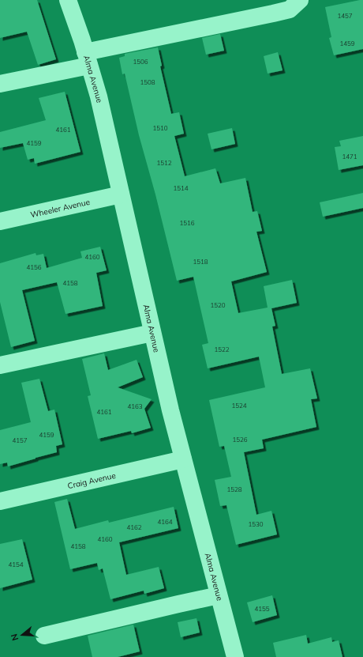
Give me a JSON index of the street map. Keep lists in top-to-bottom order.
{
  "streets": {
    "street": ["Alma Avenue", "Wheeler Avenue", "Craig Avenue"]
  },
  "crossings": [
    ["Alma Avenue", "Wheeler Avenue"],
    ["Alma Avenue", "Craig Avenue"]
  ],
  "house_numbers": [
    "1457",
    "1459",
    "1506",
    "1508",
    "1510",
    "4161",
    "4159",
    "1471",
    "1512",
    "1514",
    "1516",
    "4160",
    "1518",
    "4156",
    "4158",
    "1520",
    "1522",
    "1524",
    "4163",
    "4161",
    "4159",
    "1526",
    "4157",
    "1528",
    "4164",
    "1530",
    "4162",
    "4160",
    "4158",
    "4154",
    "4155"
  ],
  "north": "left"
}
